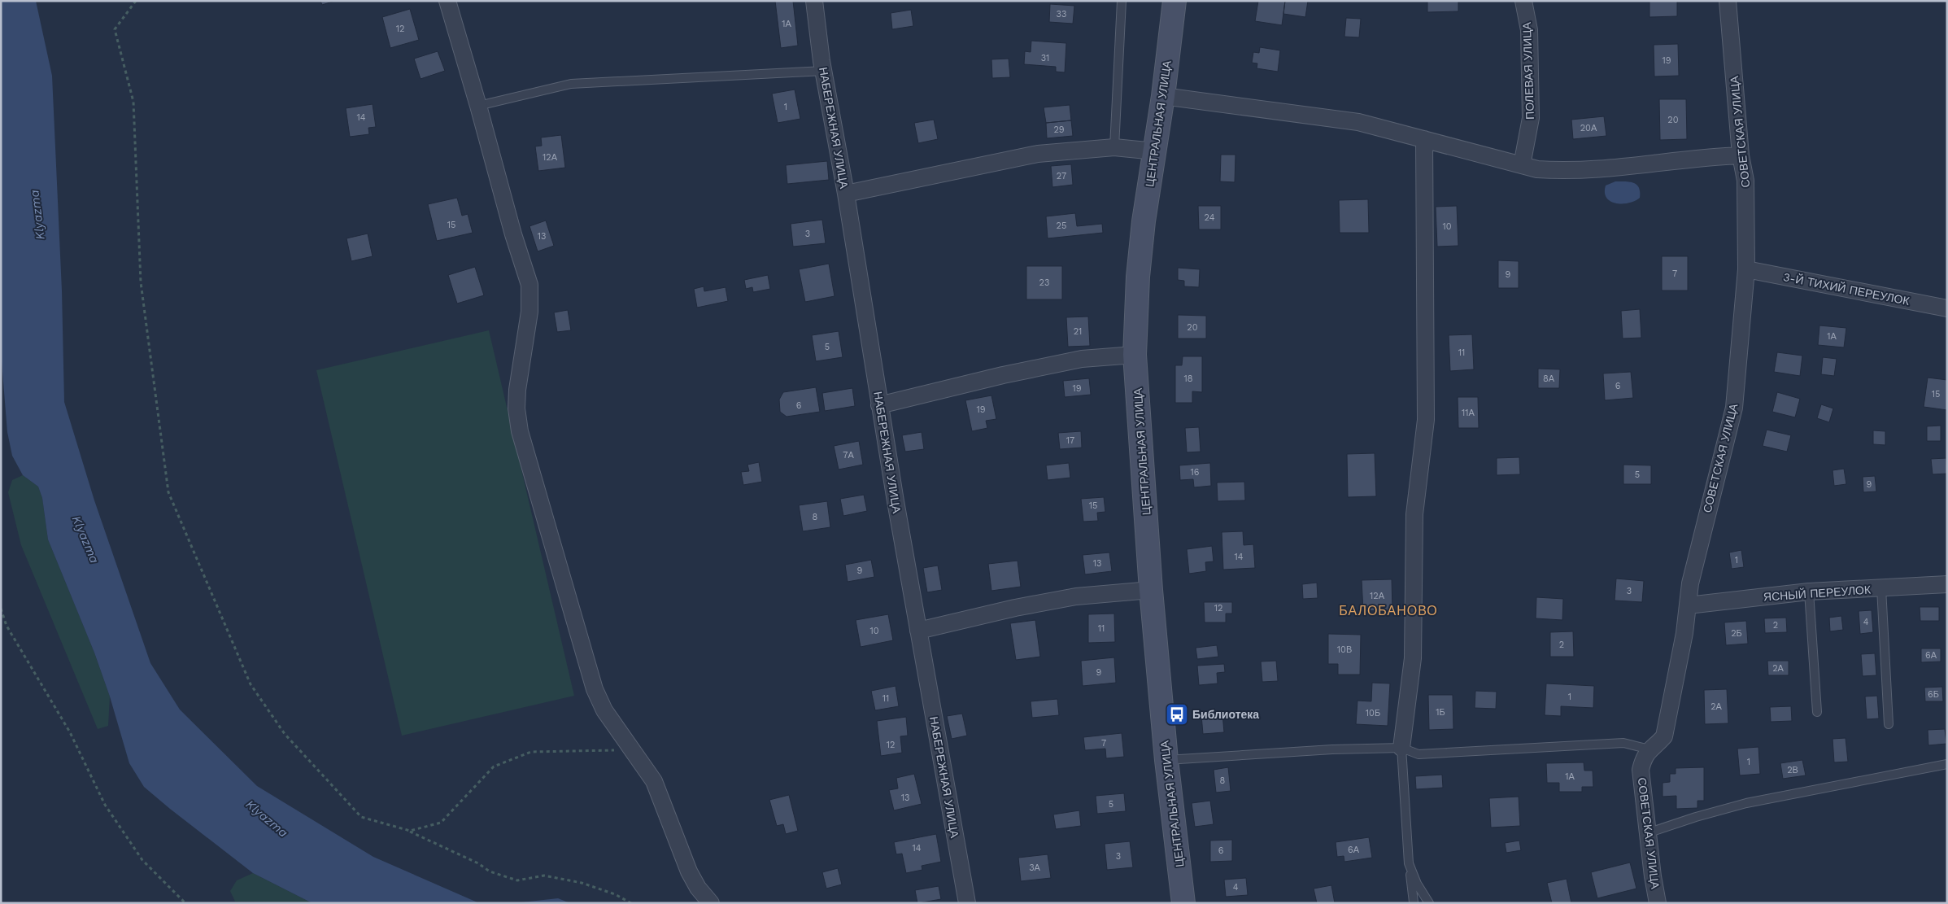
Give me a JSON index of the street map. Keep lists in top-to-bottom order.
{
  "streets": {
    "main road": ["ЦЕНТРАЛЬНАЯ УЛИЦА"],
    "street": [
      "ПОЛЕВАЯ УЛИЦА",
      "НАБЕРЕЖНАЯ УЛИЦА",
      "СОВЕТСКАЯ УЛИЦА",
      "3-Й ТИХИЙ ПЕРЕУЛОК",
      "ЯСНЫЙ ПЕРЕУЛОК"
    ]
  },
  "crossings": [
    ["СОВЕТСКАЯ УЛИЦА", "3-Й ТИХИЙ ПЕРЕУЛОК"],
    ["СОВЕТСКАЯ УЛИЦА", "ЯСНЫЙ ПЕРЕУЛОК"]
  ],
  "districts": ["БАЛОБАНОВО"],
  "water": ["Klyazma"],
  "places": {
    "bus stop": ["Библиотека"]
  },
  "house_numbers": [
    "33",
    "1А",
    "12",
    "31",
    "19",
    "1",
    "14",
    "20",
    "20А",
    "29",
    "12А",
    "27",
    "24",
    "15",
    "25",
    "10",
    "3",
    "13",
    "7",
    "9",
    "23",
    "20",
    "21",
    "1А",
    "5",
    "11",
    "18",
    "8А",
    "6",
    "19",
    "15",
    "6",
    "19",
    "11А",
    "17",
    "7А",
    "16",
    "5",
    "9",
    "15",
    "8",
    "14",
    "1",
    "13",
    "9",
    "3",
    "12А",
    "12",
    "4",
    "2",
    "11",
    "10",
    "2Б",
    "2",
    "10В",
    "6А",
    "2А",
    "9",
    "6Б",
    "1",
    "11",
    "2А",
    "1Б",
    "10Б",
    "7",
    "12",
    "1",
    "2В",
    "1А",
    "8",
    "13",
    "5",
    "14",
    "6А",
    "6",
    "3",
    "3А",
    "4"
  ]
}
